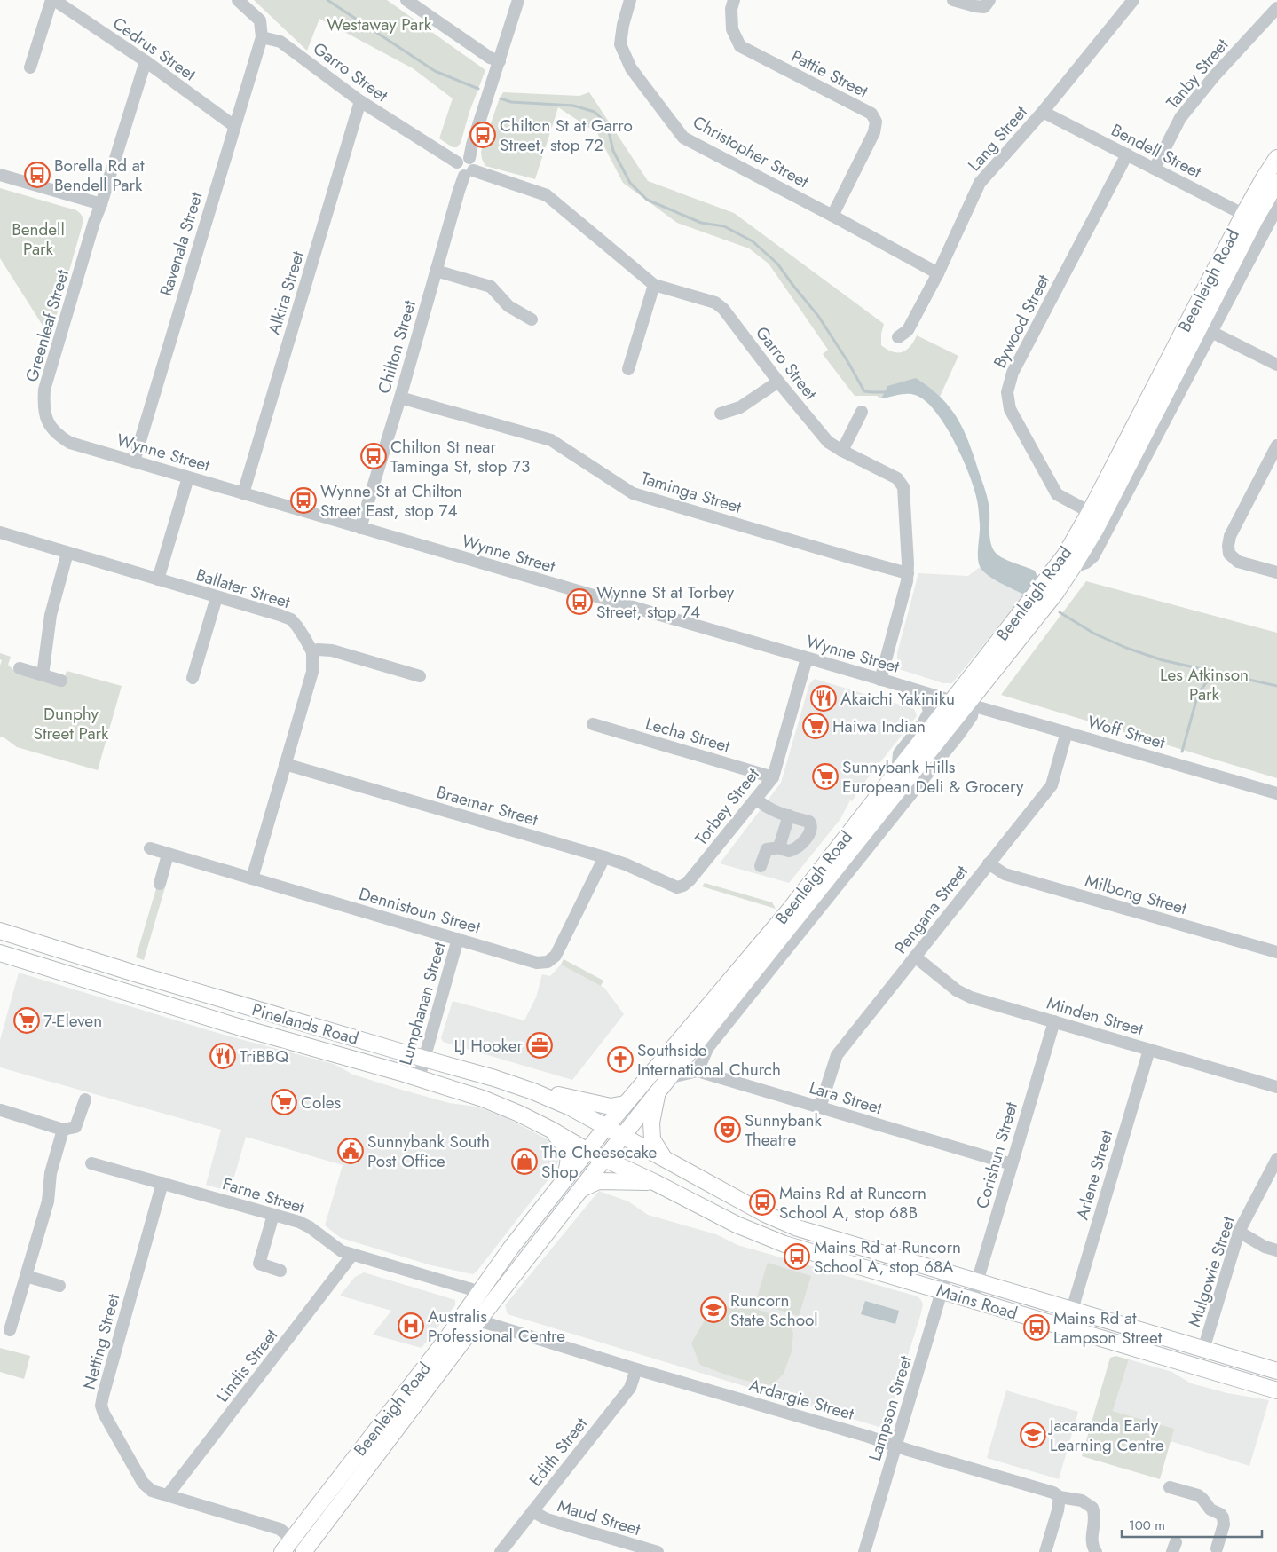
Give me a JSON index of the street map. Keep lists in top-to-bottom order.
{
  "streets": {
    "main road": ["Beenleigh Road", "Pinelands Road", "Mains Road"],
    "street": [
      "Cedrus Street",
      "Garro Street",
      "Pattie Street",
      "Tanby Street",
      "Lang Street",
      "Bendell Street",
      "Christopher Street",
      "Ravenala Street",
      "Alkira Street",
      "Bywood Street",
      "Greenleaf Street",
      "Chilton Street",
      "Wynne Street",
      "Taminga Street",
      "Ballater Street",
      "Woff Street",
      "Lecha Street",
      "Braemar Street",
      "Torbey Street",
      "Milbong Street",
      "Pengana Street",
      "Dennistoun Street",
      "Lumphanan Street",
      "Minden Street",
      "Lara Street",
      "Corishun Street",
      "Arlene Street",
      "Farne Street",
      "Mulgowie Street",
      "Netting Street",
      "Lindis Street",
      "Ardargie Street",
      "Lampson Street",
      "Edith Street",
      "Maud Street"
    ]
  },
  "crossings": [
    ["Cedrus Street", "Ravenala Street"],
    ["Cedrus Street", "Greenleaf Street"],
    ["Garro Street", "Ravenala Street"],
    ["Garro Street", "Alkira Street"],
    ["Garro Street", "Chilton Street"],
    ["Garro Street", "Wynne Street"],
    ["Garro Street", "Taminga Street"],
    ["Pattie Street", "Christopher Street"],
    ["Tanby Street", "Bendell Street"],
    ["Lang Street", "Bendell Street"],
    ["Lang Street", "Christopher Street"],
    ["Bendell Street", "Beenleigh Road"],
    ["Bendell Street", "Bywood Street"],
    ["Ravenala Street", "Wynne Street"],
    ["Beenleigh Road", "Bywood Street"],
    ["Beenleigh Road", "Wynne Street"],
    ["Beenleigh Road", "Woff Street"],
    ["Beenleigh Road", "Pinelands Road"],
    ["Beenleigh Road", "Lara Street"],
    ["Beenleigh Road", "Farne Street"],
    ["Beenleigh Road", "Mains Road"],
    ["Beenleigh Road", "Netting Street"],
    ["Beenleigh Road", "Ardargie Street"],
    ["Alkira Street", "Wynne Street"],
    ["Greenleaf Street", "Wynne Street"],
    ["Chilton Street", "Wynne Street"],
    ["Chilton Street", "Taminga Street"],
    ["Wynne Street", "Woff Street"],
    ["Wynne Street", "Torbey Street"],
    ["Woff Street", "Pengana Street"],
    ["Lecha Street", "Torbey Street"],
    ["Braemar Street", "Torbey Street"],
    ["Braemar Street", "Dennistoun Street"],
    ["Milbong Street", "Pengana Street"],
    ["Pengana Street", "Minden Street"],
    ["Pengana Street", "Lara Street"],
    ["Dennistoun Street", "Lumphanan Street"],
    ["Lumphanan Street", "Pinelands Road"],
    ["Minden Street", "Corishun Street"],
    ["Minden Street", "Arlene Street"],
    ["Pinelands Road", "Mains Road"],
    ["Lara Street", "Corishun Street"],
    ["Corishun Street", "Mains Road"],
    ["Arlene Street", "Mains Road"],
    ["Farne Street", "Netting Street"],
    ["Farne Street", "Lindis Street"],
    ["Mulgowie Street", "Mains Road"],
    ["Mains Road", "Lampson Street"],
    ["Netting Street", "Lindis Street"],
    ["Ardargie Street", "Lampson Street"],
    ["Ardargie Street", "Edith Street"],
    ["Edith Street", "Maud Street"]
  ],
  "parks": [
    "Westaway Park",
    "Bendell Park",
    "Les Atkinson Park",
    "Dunphy Street Park"
  ],
  "places": {
    "bus stop": [
      "Chilton St at Garro Street, stop 72",
      "Borella Rd at Bendell Park",
      "Chilton St near Taminga St, stop 73",
      "Wynne St at Chilton Street East, stop 74",
      "Wynne St at Torbey Street, stop 74",
      "Mains Rd at Runcorn School A, stop 68B",
      "Mains Rd at Runcorn School A, stop 68A",
      "Mains Rd at Lampson Street"
    ],
    "restaurant": ["Akaichi Yakiniku", "TriBBQ"],
    "supermarket": [
      "Haiwa Indian",
      "Sunnybank Hills European Deli & Grocery",
      "7-Eleven",
      "Coles"
    ],
    "office": ["LJ Hooker"],
    "church": ["Southside International Church"],
    "theatre": ["Sunnybank Theatre"],
    "public building": ["Sunnybank South Post Office"],
    "shop": ["The Cheesecake Shop"],
    "school or university": ["Runcorn State School", "Jacaranda Early Learning Centre"],
    "hospital": ["Australis Professional Centre"]
  },
  "scale_bar": "100 m"
}
